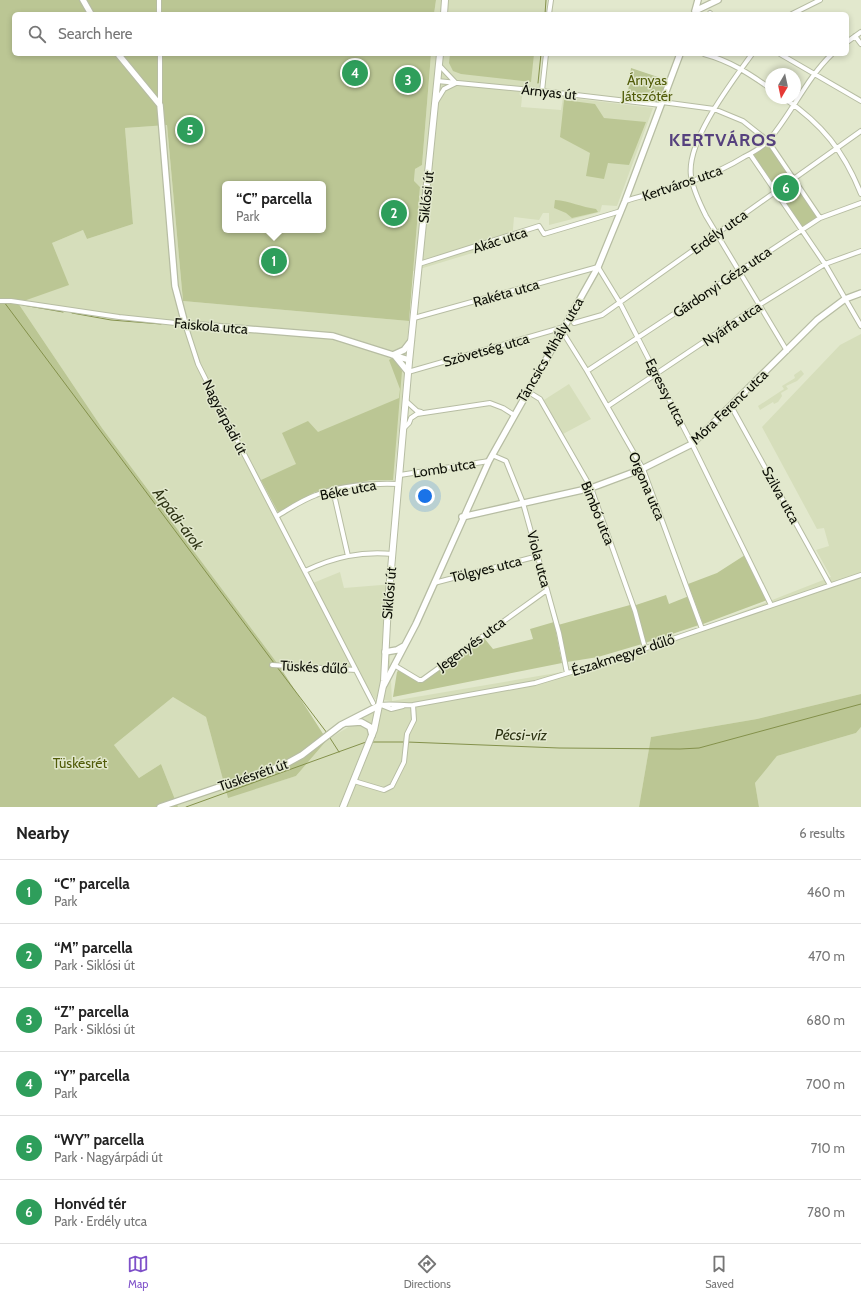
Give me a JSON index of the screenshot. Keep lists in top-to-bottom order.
{
  "streets": {
    "main road": ["Siklósi út"],
    "street": [
      "Árnyas út",
      "Kertváros utca",
      "Erdély utca",
      "Akác utca",
      "Gárdonyi Géza utca",
      "Rakéta utca",
      "Nyárfa utca",
      "Faiskola utca",
      "Szövetség utca",
      "Táncsics Mihály utca",
      "Egressy utca",
      "Móra Ferenc utca",
      "Nagyárpádi út",
      "Lomb utca",
      "Orgona utca",
      "Béke utca",
      "Szilva utca",
      "Bimbó utca",
      "Viola utca",
      "Tölgyes utca",
      "Jegenyés utca",
      "Északmegyer dűlő",
      "Tüskés dűlő",
      "Tüskésréti út"
    ]
  },
  "crossings": [
    ["Árnyas út", "Kertváros utca"],
    ["Árnyas út", "Siklósi út"],
    ["Árnyas út", "Erdély utca"],
    ["Árnyas út", "Gárdonyi Géza utca"],
    ["Árnyas út", "Táncsics Mihály utca"],
    ["Kertváros utca", "Táncsics Mihály utca"],
    ["Siklósi út", "Akác utca"],
    ["Siklósi út", "Rakéta utca"],
    ["Siklósi út", "Faiskola utca"],
    ["Siklósi út", "Szövetség utca"],
    ["Siklósi út", "Táncsics Mihály utca"],
    ["Siklósi út", "Lomb utca"],
    ["Siklósi út", "Béke utca"],
    ["Siklósi út", "Északmegyer dűlő"],
    ["Siklósi út", "Tüskésréti út"],
    ["Erdély utca", "Egressy utca"],
    ["Akác utca", "Táncsics Mihály utca"],
    ["Gárdonyi Géza utca", "Egressy utca"],
    ["Gárdonyi Géza utca", "Orgona utca"],
    ["Rakéta utca", "Táncsics Mihály utca"],
    ["Rakéta utca", "Egressy utca"],
    ["Nyárfa utca", "Egressy utca"],
    ["Nyárfa utca", "Orgona utca"],
    ["Faiskola utca", "Nagyárpádi út"],
    ["Szövetség utca", "Táncsics Mihály utca"],
    ["Szövetség utca", "Orgona utca"],
    ["Táncsics Mihály utca", "Egressy utca"],
    ["Táncsics Mihály utca", "Móra Ferenc utca"],
    ["Táncsics Mihály utca", "Lomb utca"],
    ["Táncsics Mihály utca", "Orgona utca"],
    ["Táncsics Mihály utca", "Bimbó utca"],
    ["Táncsics Mihály utca", "Viola utca"],
    ["Táncsics Mihály utca", "Tölgyes utca"],
    ["Táncsics Mihály utca", "Jegenyés utca"],
    ["Egressy utca", "Móra Ferenc utca"],
    ["Egressy utca", "Északmegyer dűlő"],
    ["Móra Ferenc utca", "Orgona utca"],
    ["Móra Ferenc utca", "Szilva utca"],
    ["Móra Ferenc utca", "Bimbó utca"],
    ["Móra Ferenc utca", "Viola utca"],
    ["Nagyárpádi út", "Béke utca"],
    ["Nagyárpádi út", "Tüskés dűlő"],
    ["Orgona utca", "Északmegyer dűlő"],
    ["Szilva utca", "Északmegyer dűlő"],
    ["Bimbó utca", "Északmegyer dűlő"],
    ["Viola utca", "Tölgyes utca"],
    ["Viola utca", "Jegenyés utca"],
    ["Viola utca", "Északmegyer dűlő"],
    ["Északmegyer dűlő", "Tüskésréti út"]
  ],
  "districts": ["KERTVÁROS"],
  "water": ["Árpádi-árok", "Pécsi-víz"],
  "parks": ["Árnyas Játszótér", "Tüskésrét"],
  "north": "bottom",
  "page": {
    "search": "Search here",
    "pins": [
      "4",
      "3",
      "5",
      "6",
      "2",
      "1"
    ],
    "popup": ["“C” parcella", "Park"],
    "heading": ["Nearby", "6 results"],
    "list": [
      {
        "mark": "1",
        "name": "“C” parcella",
        "note": "Park",
        "value": "460 m"
      },
      {
        "mark": "2",
        "name": "“M” parcella",
        "note": "Park · Siklósi út",
        "value": "470 m"
      },
      {
        "mark": "3",
        "name": "“Z” parcella",
        "note": "Park · Siklósi út",
        "value": "680 m"
      },
      {
        "mark": "4",
        "name": "“Y” parcella",
        "note": "Park",
        "value": "700 m"
      },
      {
        "mark": "5",
        "name": "“WY” parcella",
        "note": "Park · Nagyárpádi út",
        "value": "710 m"
      },
      {
        "mark": "6",
        "name": "Honvéd tér",
        "note": "Park · Erdély utca",
        "value": "780 m"
      }
    ],
    "nav": ["Map", "Directions", "Saved"]
  }
}
